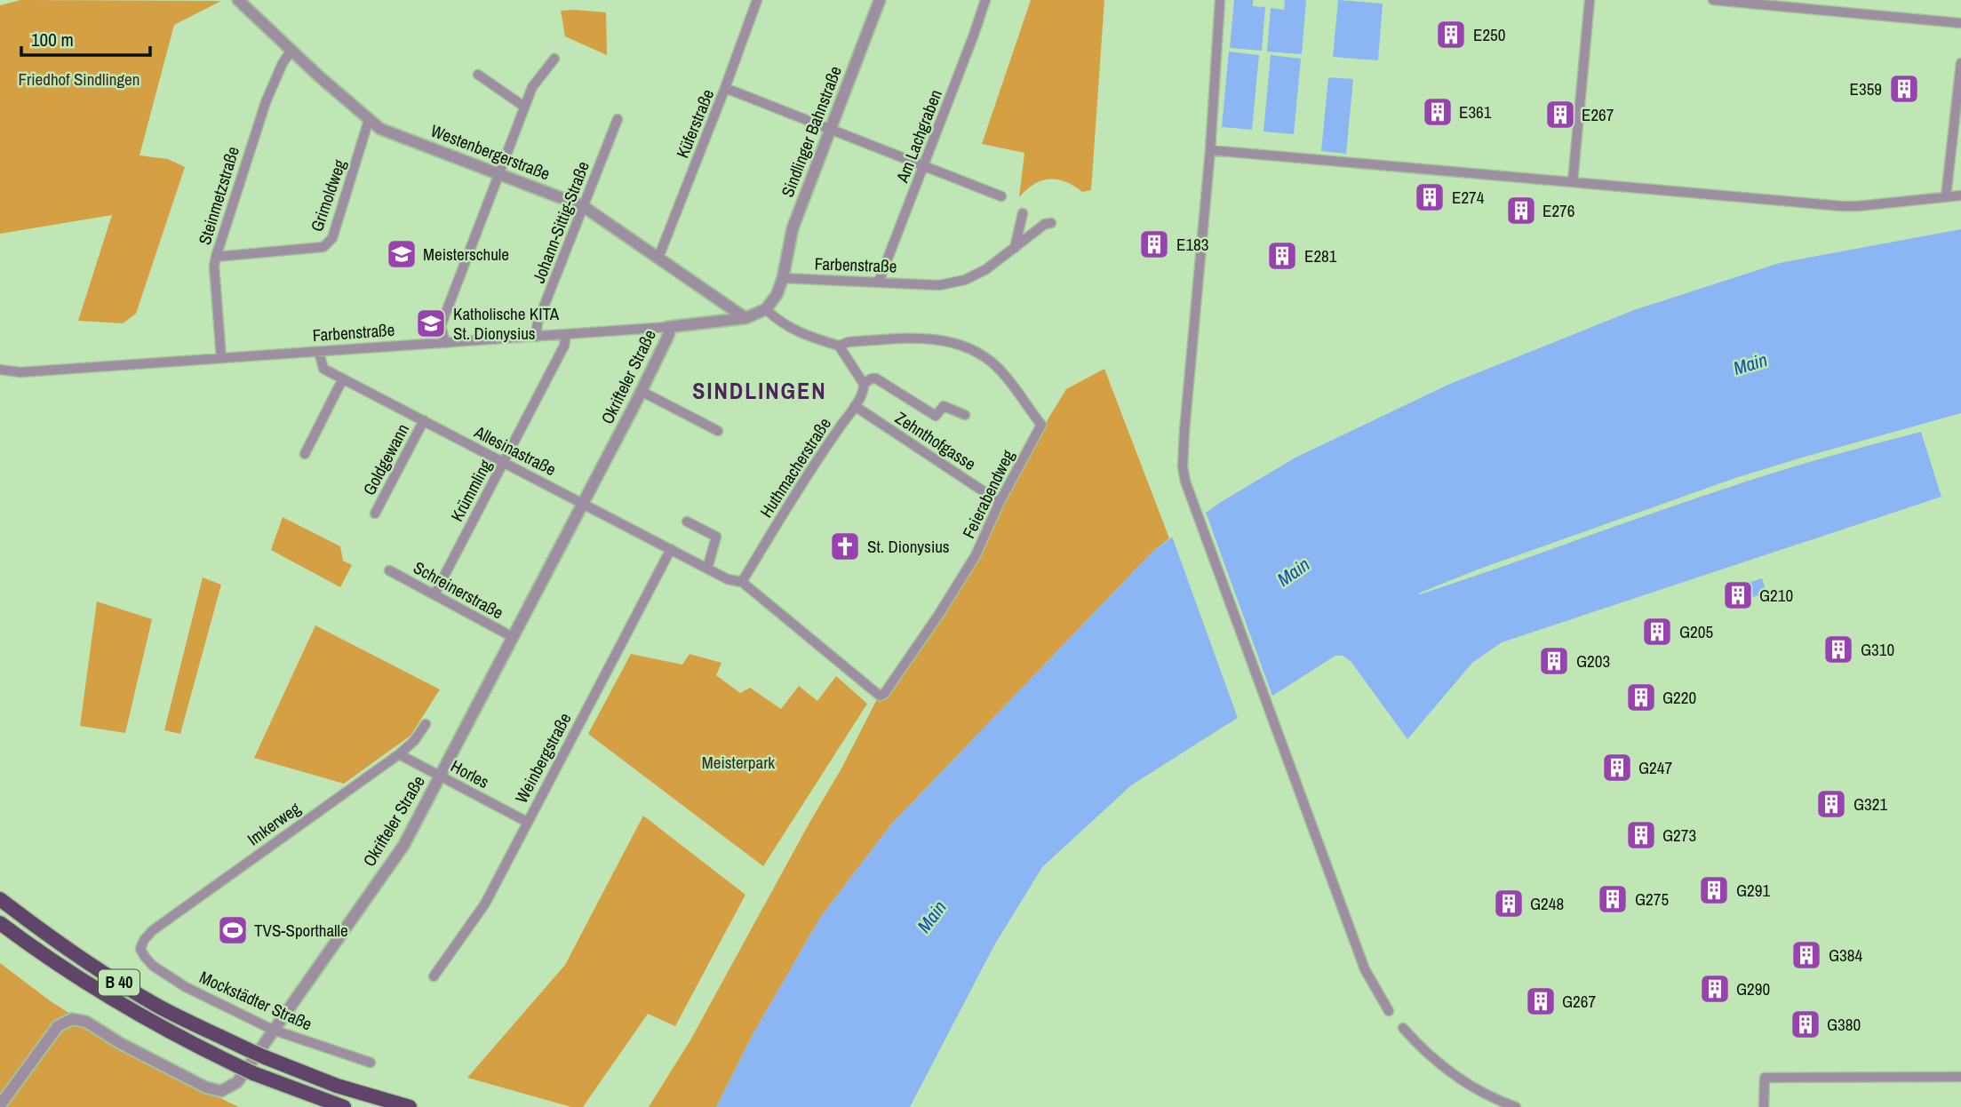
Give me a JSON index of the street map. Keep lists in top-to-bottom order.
{
  "streets": {
    "highway": ["B 40"],
    "street": [
      "Küferstraße",
      "Sindlinger Bahnstraße",
      "Am Lachgraben",
      "Westenbergerstraße",
      "Steinmetzstraße",
      "Grimoldweg",
      "Johann-Sittig-Straße",
      "Farbenstraße",
      "Okrifteler Straße",
      "Zehnthofgasse",
      "Allesinastraße",
      "Goldgewann",
      "Huthmacherstraße",
      "Krümmling",
      "Feierabendweg",
      "Schreinerstraße",
      "Weinbergstraße",
      "Horles",
      "Imkerweg",
      "Mockstädter Straße"
    ]
  },
  "crossings": [
    ["Küferstraße", "Westenbergerstraße"],
    ["Sindlinger Bahnstraße", "Farbenstraße"],
    ["Am Lachgraben", "Farbenstraße"],
    ["Westenbergerstraße", "Steinmetzstraße"],
    ["Westenbergerstraße", "Grimoldweg"],
    ["Westenbergerstraße", "Johann-Sittig-Straße"],
    ["Westenbergerstraße", "Farbenstraße"],
    ["Steinmetzstraße", "Grimoldweg"],
    ["Steinmetzstraße", "Farbenstraße"],
    ["Johann-Sittig-Straße", "Farbenstraße"],
    ["Farbenstraße", "Okrifteler Straße"],
    ["Farbenstraße", "Allesinastraße"],
    ["Farbenstraße", "Krümmling"],
    ["Okrifteler Straße", "Allesinastraße"],
    ["Okrifteler Straße", "Schreinerstraße"],
    ["Okrifteler Straße", "Horles"],
    ["Okrifteler Straße", "Mockstädter Straße"],
    ["Zehnthofgasse", "Huthmacherstraße"],
    ["Zehnthofgasse", "Feierabendweg"],
    ["Allesinastraße", "Goldgewann"],
    ["Allesinastraße", "Huthmacherstraße"],
    ["Allesinastraße", "Krümmling"],
    ["Allesinastraße", "Feierabendweg"],
    ["Allesinastraße", "Weinbergstraße"],
    ["Krümmling", "Schreinerstraße"],
    ["Weinbergstraße", "Horles"],
    ["Horles", "Imkerweg"],
    ["Imkerweg", "Mockstädter Straße"]
  ],
  "districts": ["SINDLINGEN"],
  "water": ["Main"],
  "parks": ["Friedhof Sindlingen", "Meisterpark"],
  "places": {
    "building": [
      "E250",
      "E359",
      "E361",
      "E267",
      "E274",
      "E276",
      "E183",
      "E281",
      "G210",
      "G205",
      "G310",
      "G203",
      "G220",
      "G247",
      "G321",
      "G273",
      "G291",
      "G275",
      "G248",
      "G384",
      "G290",
      "G267",
      "G380"
    ],
    "school or university": ["Meisterschule", "Katholische KITA St. Dionysius"],
    "church": ["St. Dionysius"],
    "sports": ["TVS-Sporthalle"]
  },
  "scale_bar": "100 m"
}
